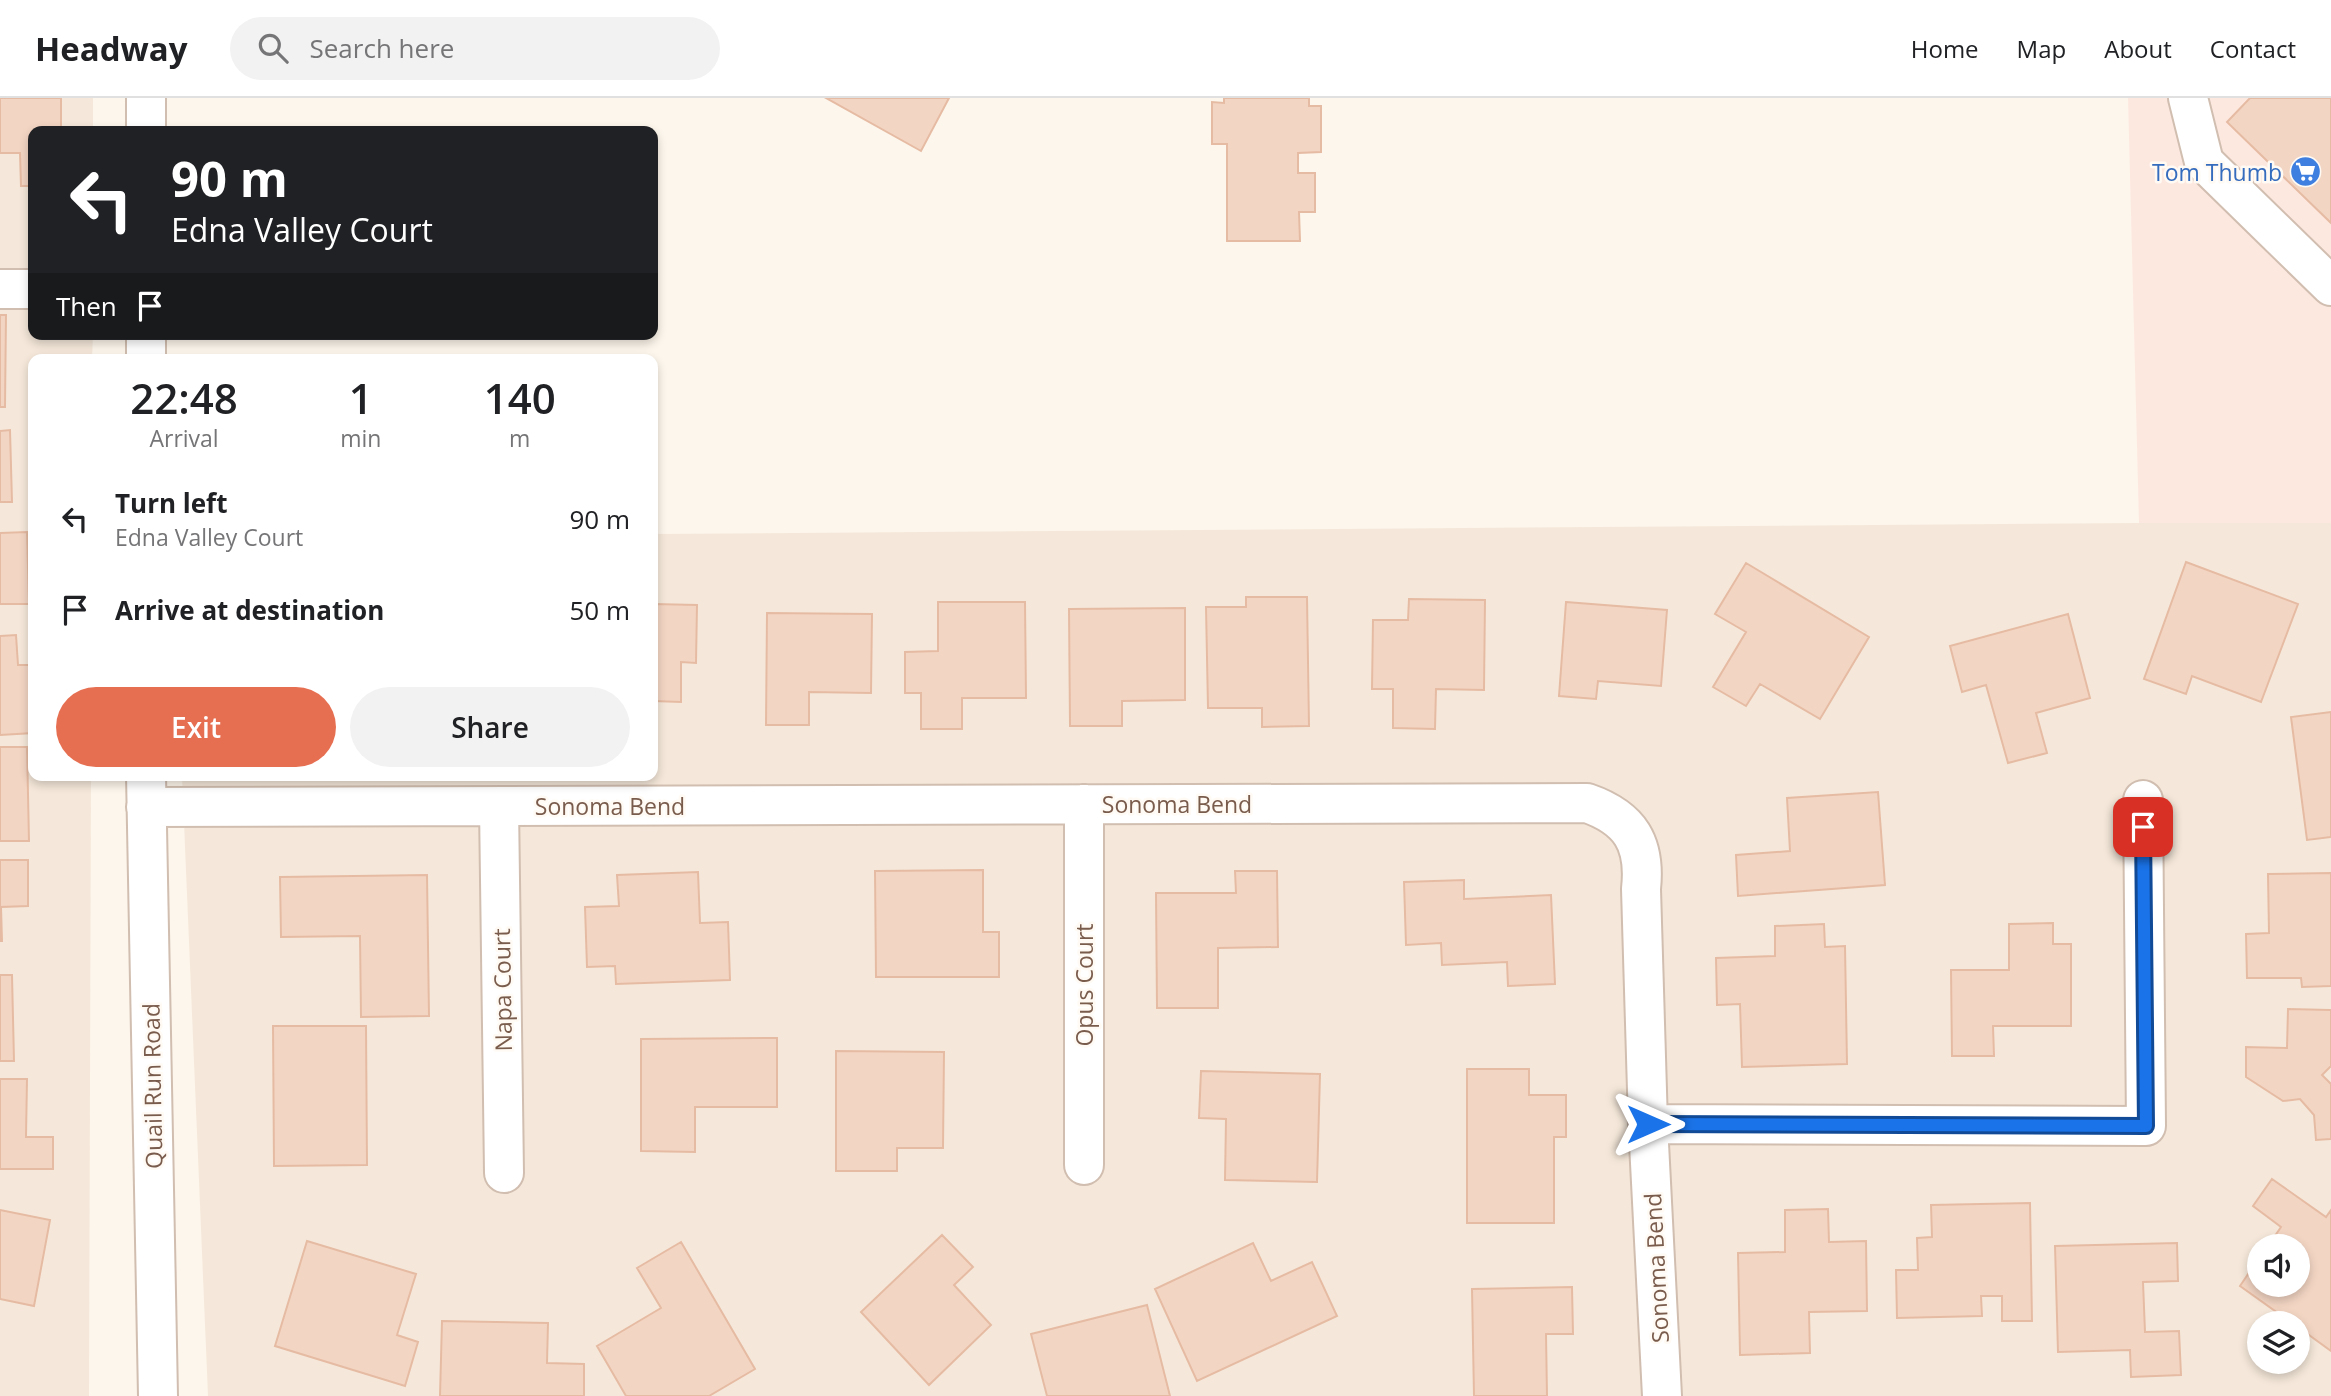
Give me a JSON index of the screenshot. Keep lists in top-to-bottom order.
{
  "streets": {
    "street": [
      "Sonoma Bend",
      "Opus Court",
      "Napa Court",
      "Quail Run Road"
    ]
  },
  "crossings": [
    ["Sonoma Bend", "Opus Court"],
    ["Sonoma Bend", "Napa Court"],
    ["Sonoma Bend", "Quail Run Road"]
  ],
  "places": {
    "supermarket": ["Tom Thumb"]
  },
  "page": {
    "header": "Headway",
    "search": "Search here",
    "nav": [
      "Home",
      "Map",
      "About",
      "Contact"
    ],
    "turn": ["90 m", "Edna Valley Court"],
    "then": "Then",
    "eta": [
      "22:48",
      "Arrival",
      "1",
      "min",
      "140",
      "m"
    ],
    "list": [
      {
        "name": "Turn left",
        "note": "Edna Valley Court",
        "value": "90 m"
      },
      {
        "name": "Arrive at destination",
        "value": "50 m"
      }
    ],
    "buttons": ["Exit", "Share"]
  }
}
